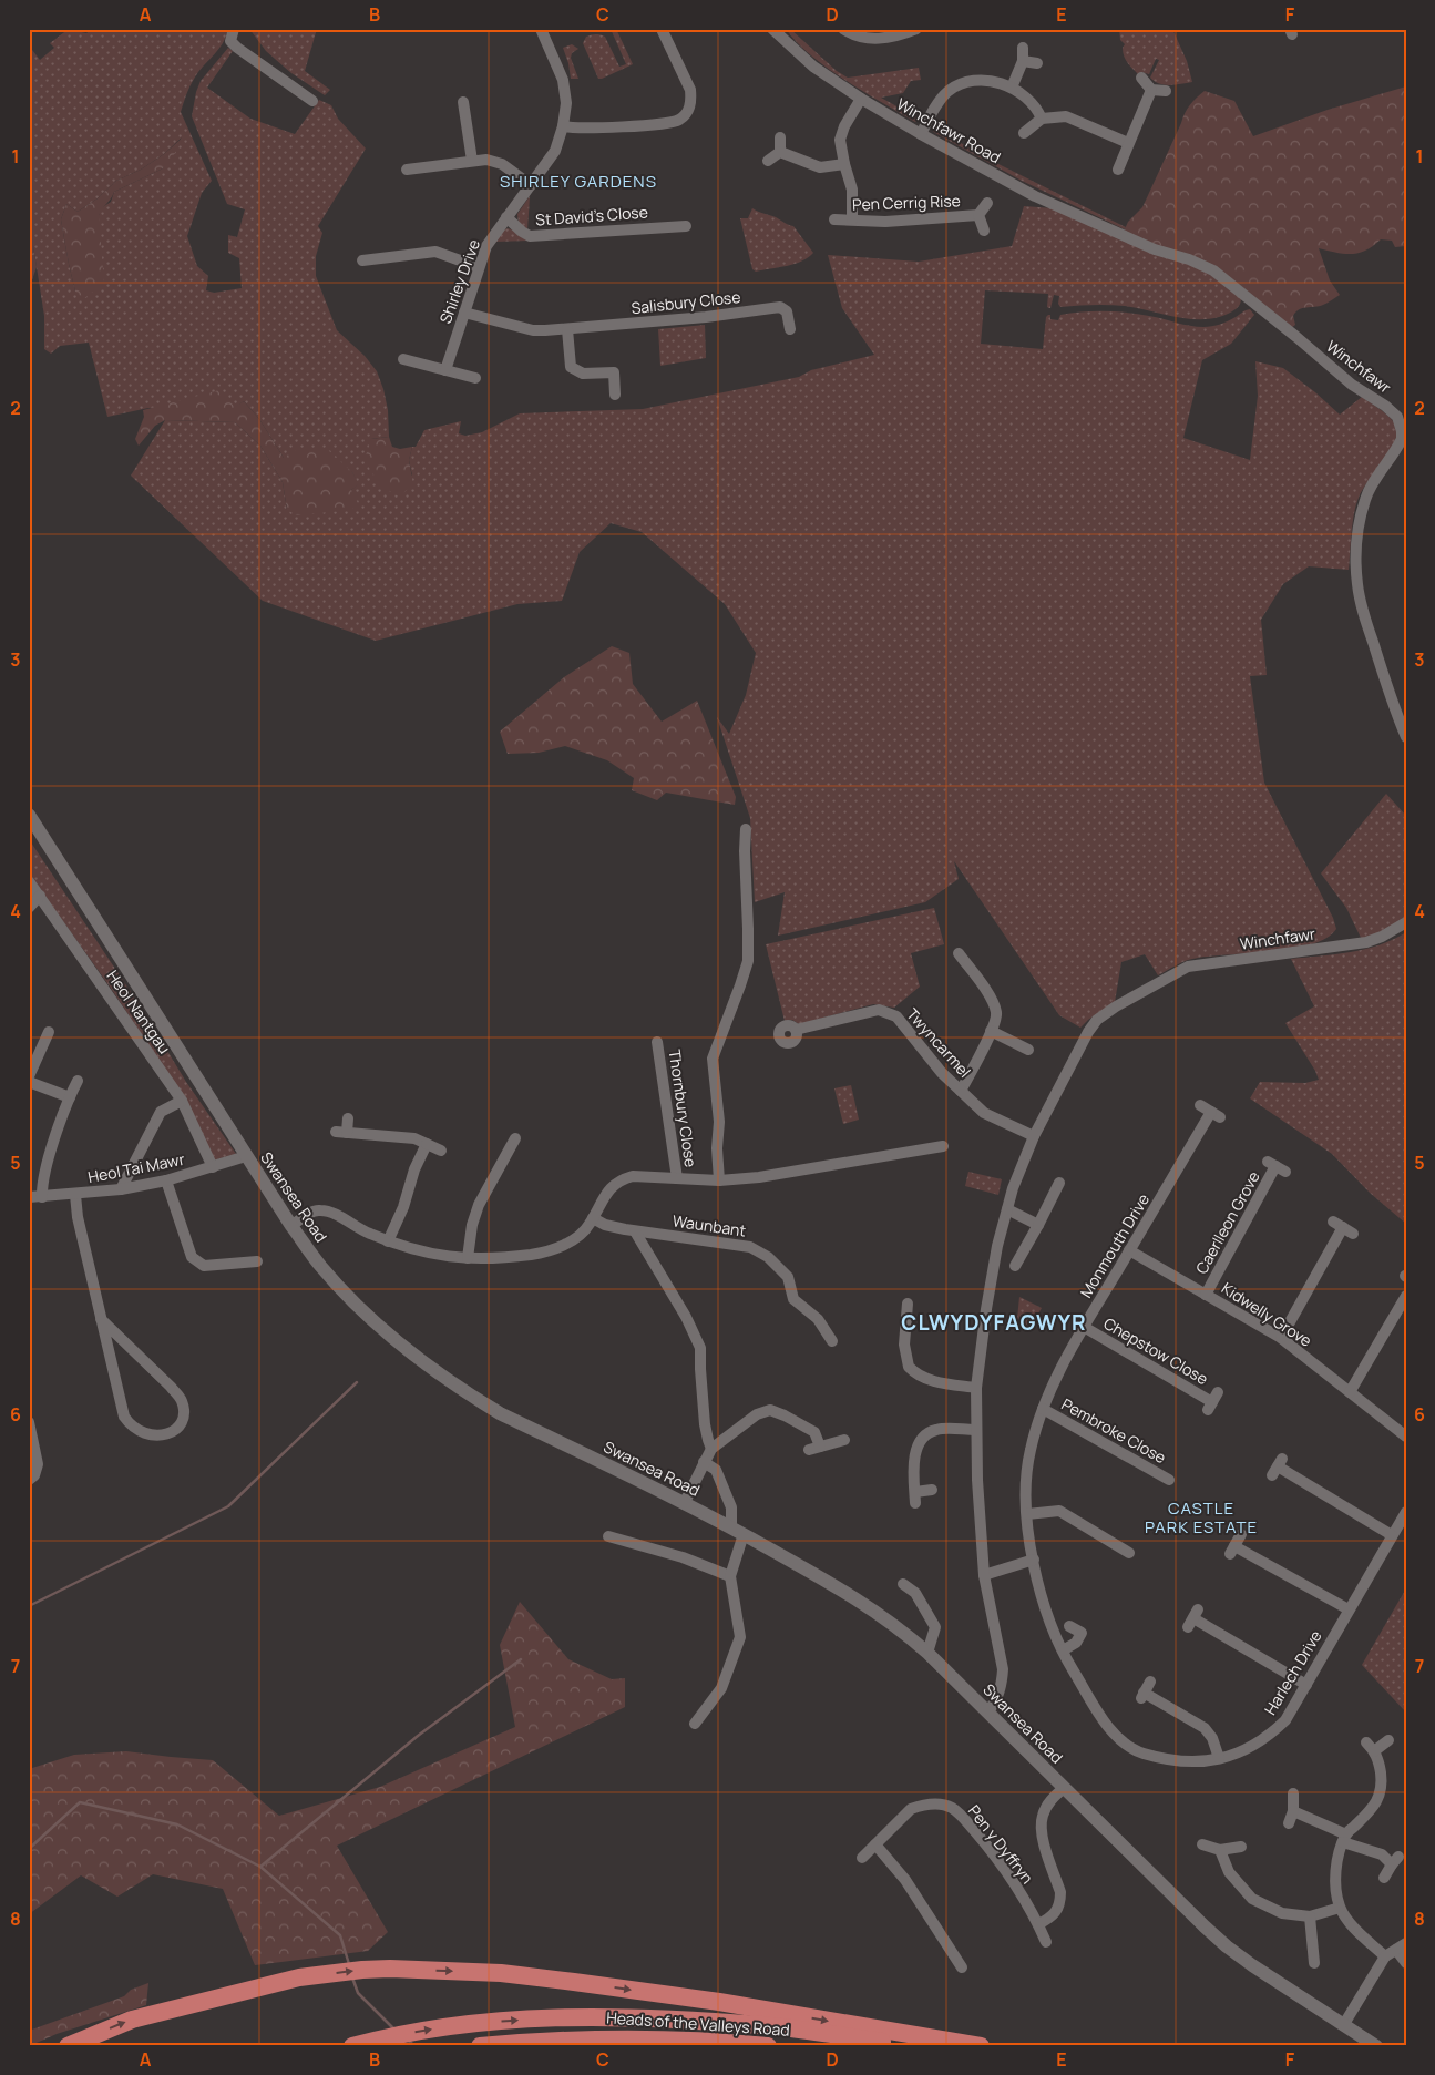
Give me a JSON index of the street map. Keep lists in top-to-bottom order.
{
  "streets": {
    "highway": ["Heads of the Valleys Road"],
    "street": [
      "Winchfawr Road",
      "Pen Cerrig Rise",
      "St David's Close",
      "Shirley Drive",
      "Salisbury Close",
      "Winchfawr",
      "Heol Nantgau",
      "Twyncarmel",
      "Thornbury Close",
      "Heol Tai Mawr",
      "Swansea Road",
      "Caerlleon Grove",
      "Waunbant",
      "Monmouth Drive",
      "Kidwelly Grove",
      "Chepstow Close",
      "Pembroke Close",
      "Harlech Drive",
      "Pen y Dyffryn"
    ]
  },
  "crossings": [
    ["Winchfawr Road", "Winchfawr"],
    ["St David's Close", "Shirley Drive"],
    ["Shirley Drive", "Salisbury Close"],
    ["Winchfawr", "Twyncarmel"],
    ["Winchfawr", "Swansea Road"],
    ["Heol Nantgau", "Heol Tai Mawr"],
    ["Heol Tai Mawr", "Swansea Road"],
    ["Swansea Road", "Pen y Dyffryn"],
    ["Caerlleon Grove", "Kidwelly Grove"],
    ["Monmouth Drive", "Kidwelly Grove"],
    ["Monmouth Drive", "Chepstow Close"],
    ["Monmouth Drive", "Pembroke Close"],
    ["Monmouth Drive", "Harlech Drive"]
  ],
  "districts": ["SHIRLEY GARDENS", "CLWYDYFAGWYR", "CASTLE PARK ESTATE"],
  "grid": {
    "columns": [
      "A",
      "B",
      "C",
      "D",
      "E",
      "F"
    ],
    "rows": [
      "1",
      "2",
      "3",
      "4",
      "5",
      "6",
      "7",
      "8"
    ]
  }
}
